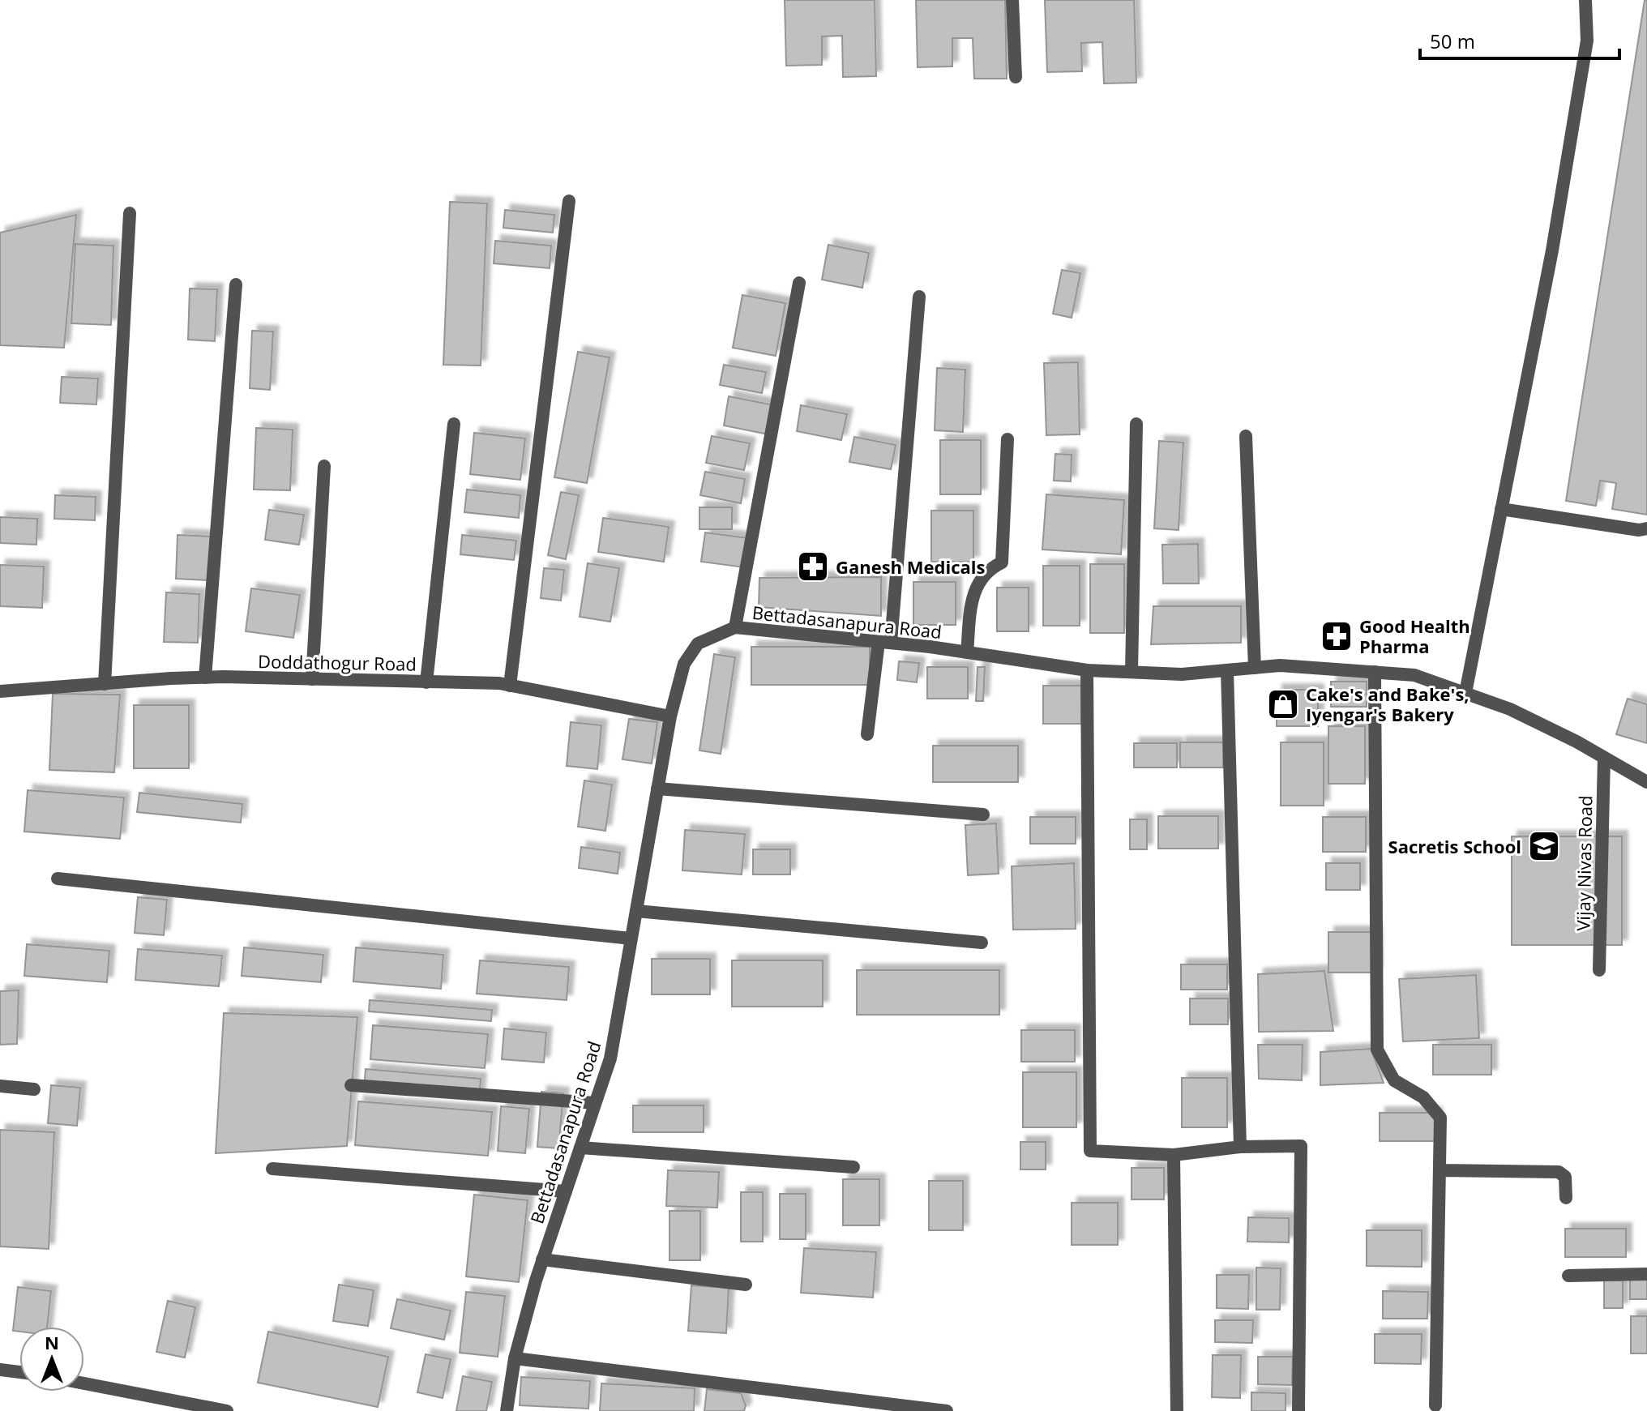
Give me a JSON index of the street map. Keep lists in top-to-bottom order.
{
  "streets": {
    "street": ["Bettadasanapura Road", "Doddathogur Road", "Vijay Nivas Road"]
  },
  "crossings": [
    ["Bettadasanapura Road", "Doddathogur Road"],
    ["Bettadasanapura Road", "Vijay Nivas Road"]
  ],
  "places": {
    "pharmacy": ["Ganesh Medicals", "Good Health Pharma"],
    "shop": ["Cake's and Bake's, Iyengar's Bakery"],
    "school or university": ["Sacretis School"]
  },
  "scale_bar": "50 m",
  "north": "top"
}
